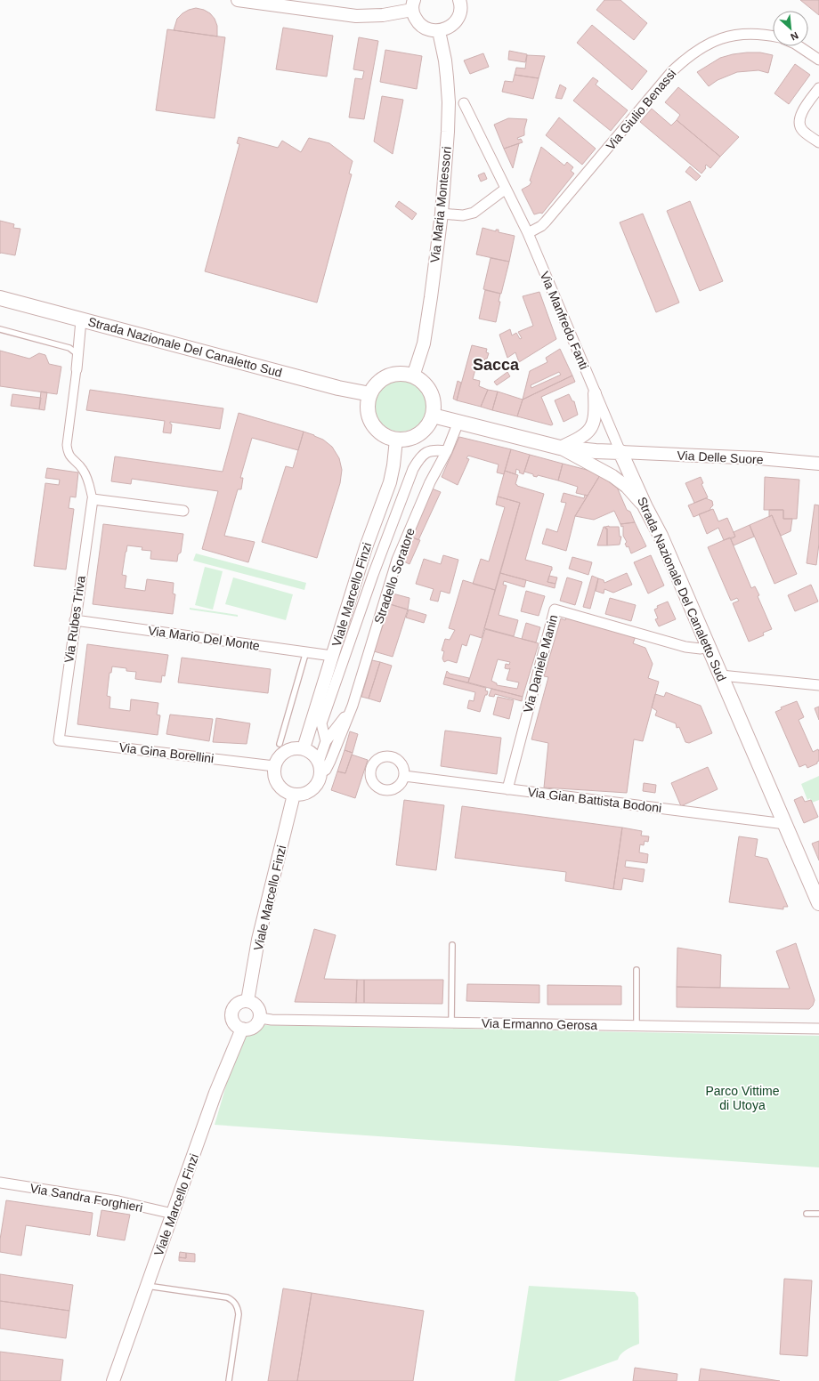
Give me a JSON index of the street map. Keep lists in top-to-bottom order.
{
  "streets": {
    "main road": ["Strada Nazionale Del Canaletto Sud"],
    "street": [
      "Via Giulio Benassi",
      "Via Maria Montessori",
      "Via Manfredo Fanti",
      "Via Delle Suore",
      "Stradello Soratore",
      "Viale Marcello Finzi",
      "Via Rubes Triva",
      "Via Mario Del Monte",
      "Via Daniele Manin",
      "Via Gina Borellini",
      "Via Gian Battista Bodoni",
      "Via Ermanno Gerosa",
      "Via Sandra Forghieri"
    ]
  },
  "crossings": [
    ["Via Giulio Benassi", "Via Manfredo Fanti"],
    ["Via Maria Montessori", "Strada Nazionale Del Canaletto Sud"],
    ["Via Maria Montessori", "Viale Marcello Finzi"],
    ["Via Manfredo Fanti", "Strada Nazionale Del Canaletto Sud"],
    ["Via Manfredo Fanti", "Via Delle Suore"],
    ["Strada Nazionale Del Canaletto Sud", "Via Delle Suore"],
    ["Strada Nazionale Del Canaletto Sud", "Viale Marcello Finzi"],
    ["Strada Nazionale Del Canaletto Sud", "Via Daniele Manin"],
    ["Strada Nazionale Del Canaletto Sud", "Via Gian Battista Bodoni"],
    ["Stradello Soratore", "Viale Marcello Finzi"],
    ["Stradello Soratore", "Via Gina Borellini"],
    ["Viale Marcello Finzi", "Via Mario Del Monte"],
    ["Viale Marcello Finzi", "Via Gina Borellini"],
    ["Viale Marcello Finzi", "Via Ermanno Gerosa"],
    ["Viale Marcello Finzi", "Via Sandra Forghieri"],
    ["Via Rubes Triva", "Via Mario Del Monte"],
    ["Via Rubes Triva", "Via Gina Borellini"],
    ["Via Daniele Manin", "Via Gian Battista Bodoni"]
  ],
  "districts": ["Sacca"],
  "parks": ["Parco Vittime di Utoya"],
  "north": "bottom right"
}
